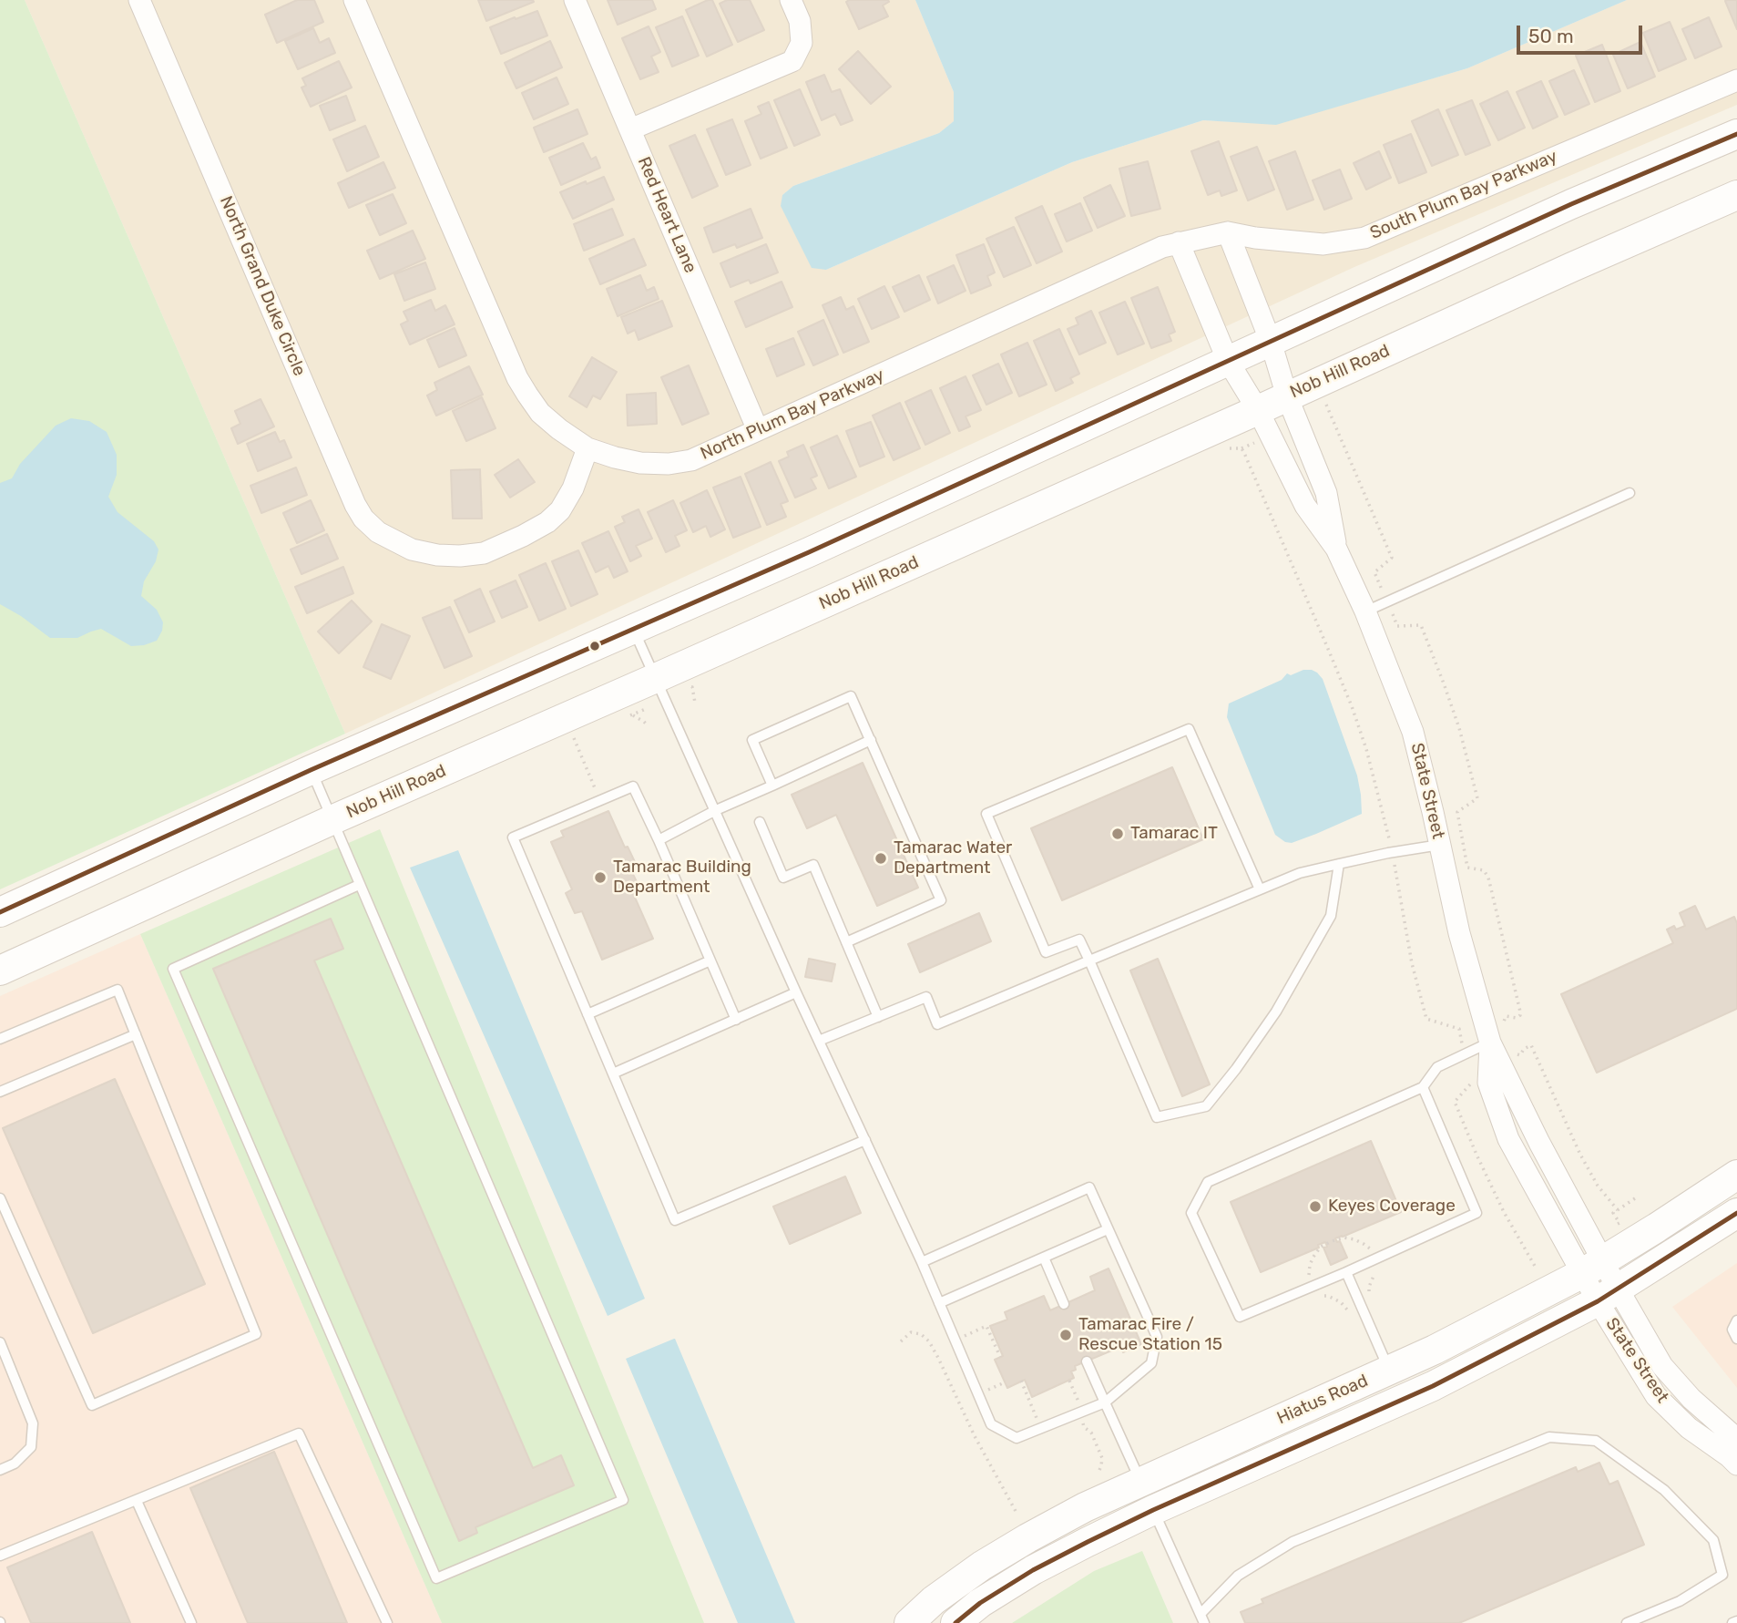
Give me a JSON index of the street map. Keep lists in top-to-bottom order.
{
  "streets": {
    "main road": ["Nob Hill Road", "Hiatus Road"],
    "street": [
      "South Plum Bay Parkway",
      "Red Heart Lane",
      "North Grand Duke Circle",
      "North Plum Bay Parkway",
      "State Street"
    ]
  },
  "crossings": [
    ["South Plum Bay Parkway", "North Plum Bay Parkway"],
    ["South Plum Bay Parkway", "State Street"],
    ["Red Heart Lane", "North Plum Bay Parkway"],
    ["North Grand Duke Circle", "North Plum Bay Parkway"],
    ["Nob Hill Road", "State Street"],
    ["North Plum Bay Parkway", "State Street"],
    ["State Street", "Hiatus Road"]
  ],
  "places": [
    "Tamarac IT",
    "Tamarac Water Department",
    "Tamarac Building Department",
    "Keyes Coverage",
    "Tamarac Fire / Rescue Station 15"
  ],
  "scale_bar": "50 m"
}
